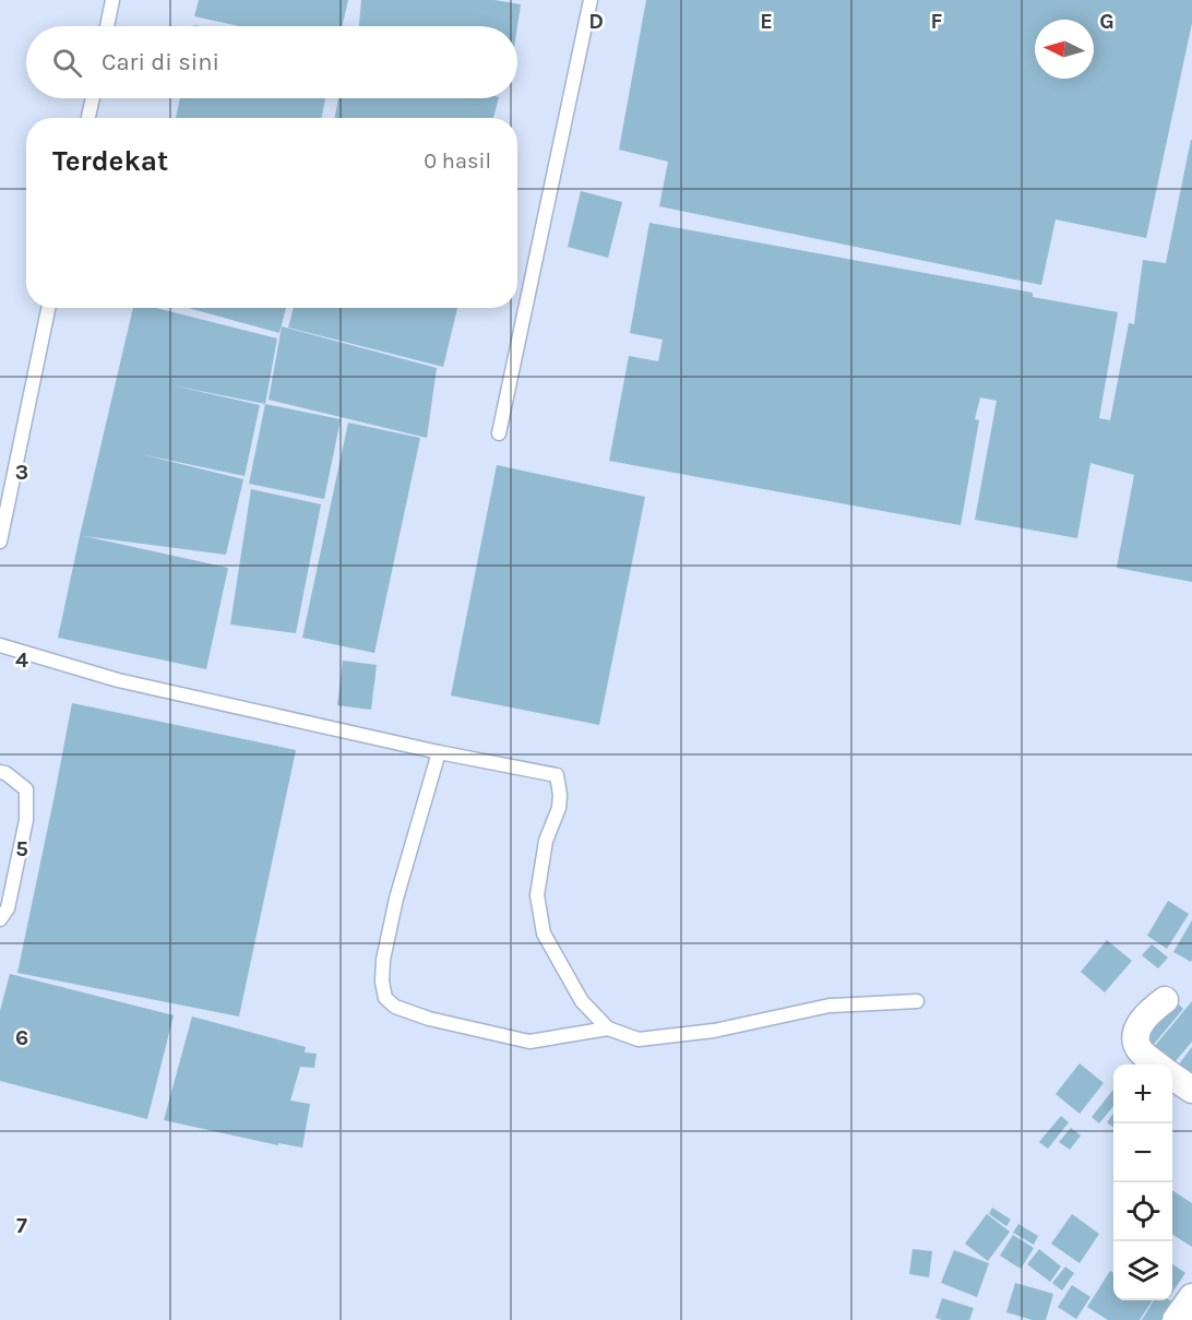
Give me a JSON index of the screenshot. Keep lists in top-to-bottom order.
{
  "north": "left",
  "page": {
    "search": "Cari di sini",
    "heading": ["Terdekat", "0 hasil"],
    "map_buttons": ["+", "−"]
  },
  "grid": {
    "columns": [
      "D",
      "E",
      "F",
      "G"
    ],
    "rows": [
      "3",
      "4",
      "5",
      "6",
      "7"
    ]
  }
}
